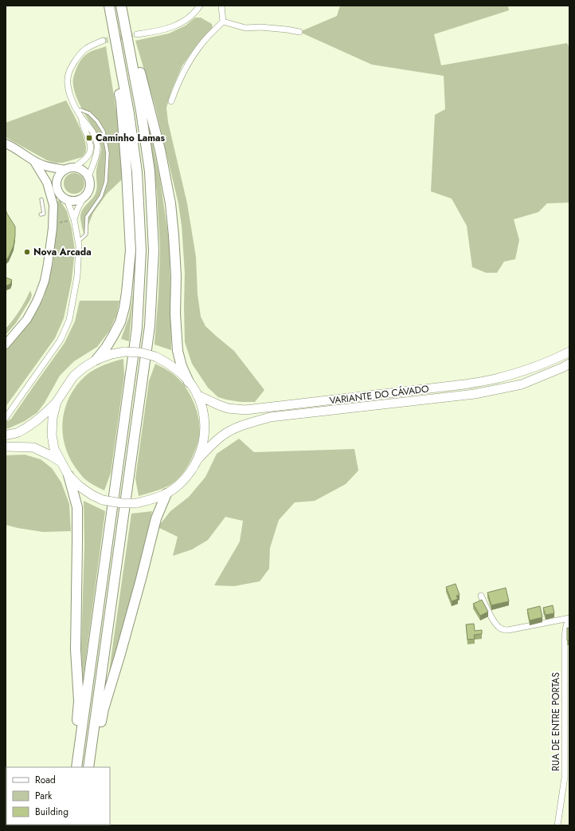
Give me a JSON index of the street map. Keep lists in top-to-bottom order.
{
  "streets": {
    "main road": ["VARIANTE DO CÁVADO"],
    "street": ["RUA DE ENTRE PORTAS"]
  },
  "places": {
    "transit": ["Caminho Lamas"],
    "other": ["Nova Arcada"]
  },
  "legend": ["Road", "Park", "Building"]
}
